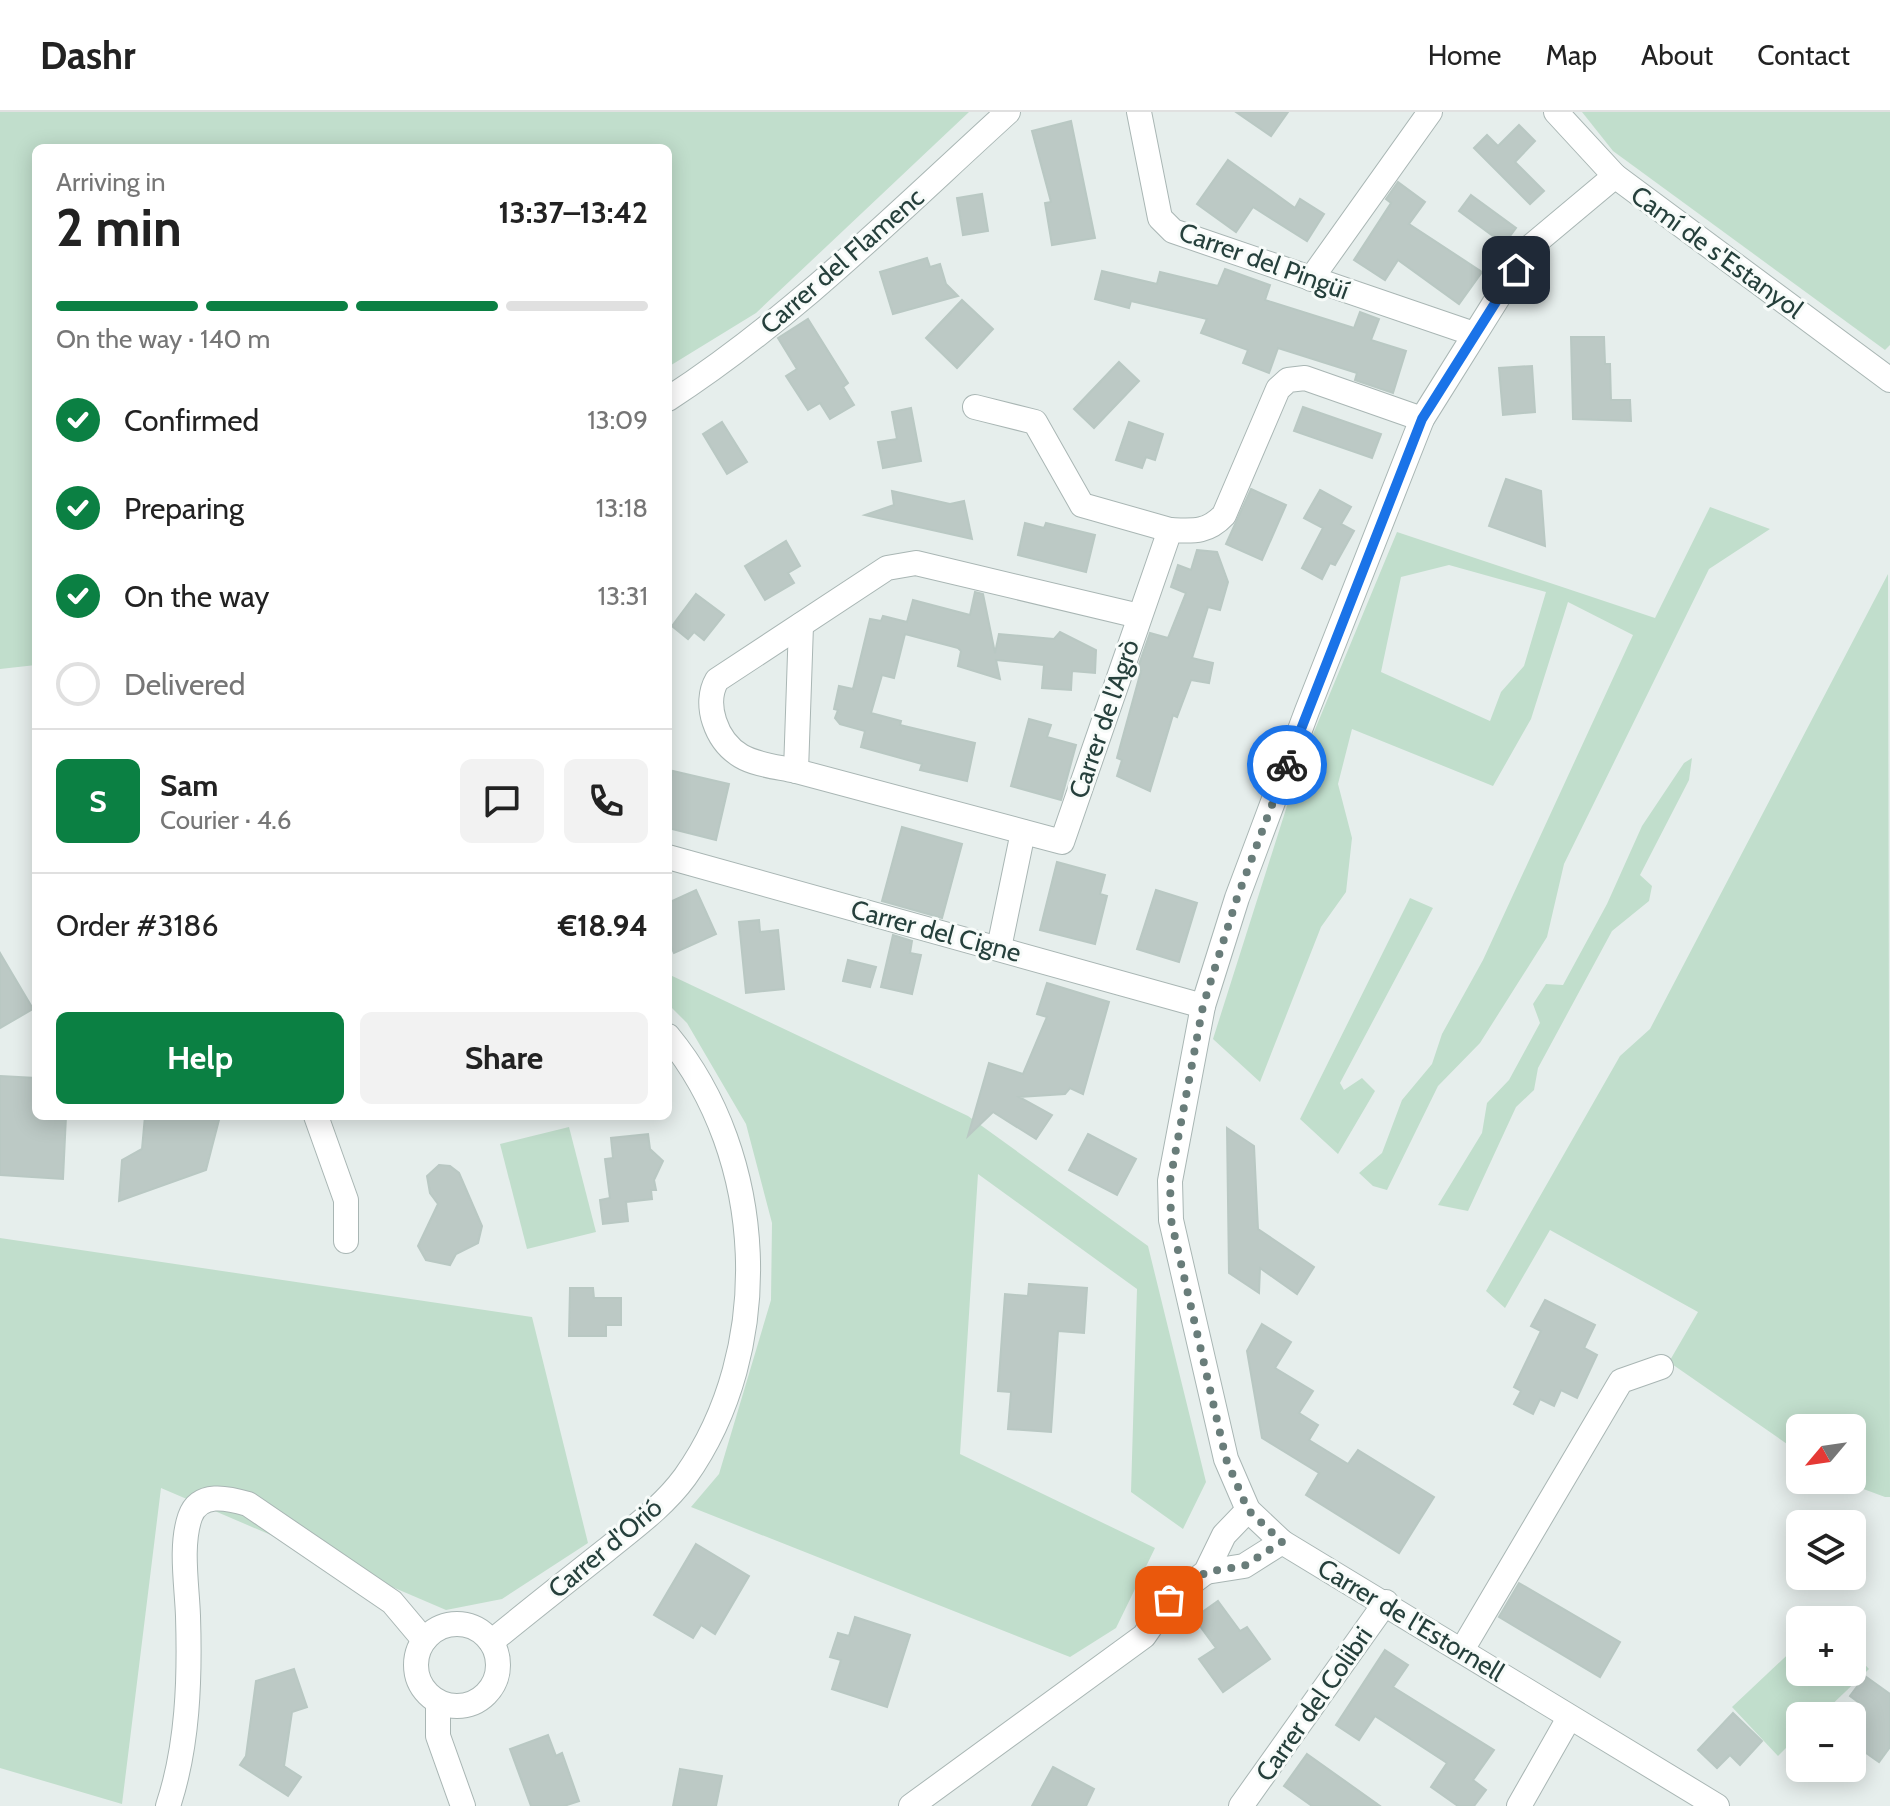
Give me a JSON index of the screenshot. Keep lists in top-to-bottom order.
{
  "streets": {
    "street": [
      "Camí de s'Estanyol",
      "Carrer del Flamenc",
      "Carrer del Pingüí",
      "Carrer de l'Agrò",
      "Carrer del Cigne",
      "Carrer d'Orió",
      "Carrer de l'Estornell",
      "Carrer del Colibri"
    ]
  },
  "crossings": [
    ["Camí de s'Estanyol", "Carrer de l'Estornell"],
    ["Carrer del Pingüí", "Carrer de l'Estornell"],
    ["Carrer del Cigne", "Carrer de l'Estornell"],
    ["Carrer de l'Estornell", "Carrer del Colibri"]
  ],
  "north": "bottom left",
  "page": {
    "header": "Dashr",
    "nav": [
      "Home",
      "Map",
      "About",
      "Contact"
    ],
    "heading": ["2 min", "Arriving in", "13:37–13:42"],
    "panel": [
      "Sam",
      "Courier · 4.6",
      "Order #3186",
      "€18.94"
    ],
    "bar": "On the way · 140 m",
    "list": [
      ["Confirmed", "13:09"],
      ["Preparing", "13:18"],
      ["On the way", "13:31"],
      "Delivered"
    ],
    "round": "S",
    "buttons": ["Help", "Share"],
    "map_buttons": ["+", "−"]
  }
}
